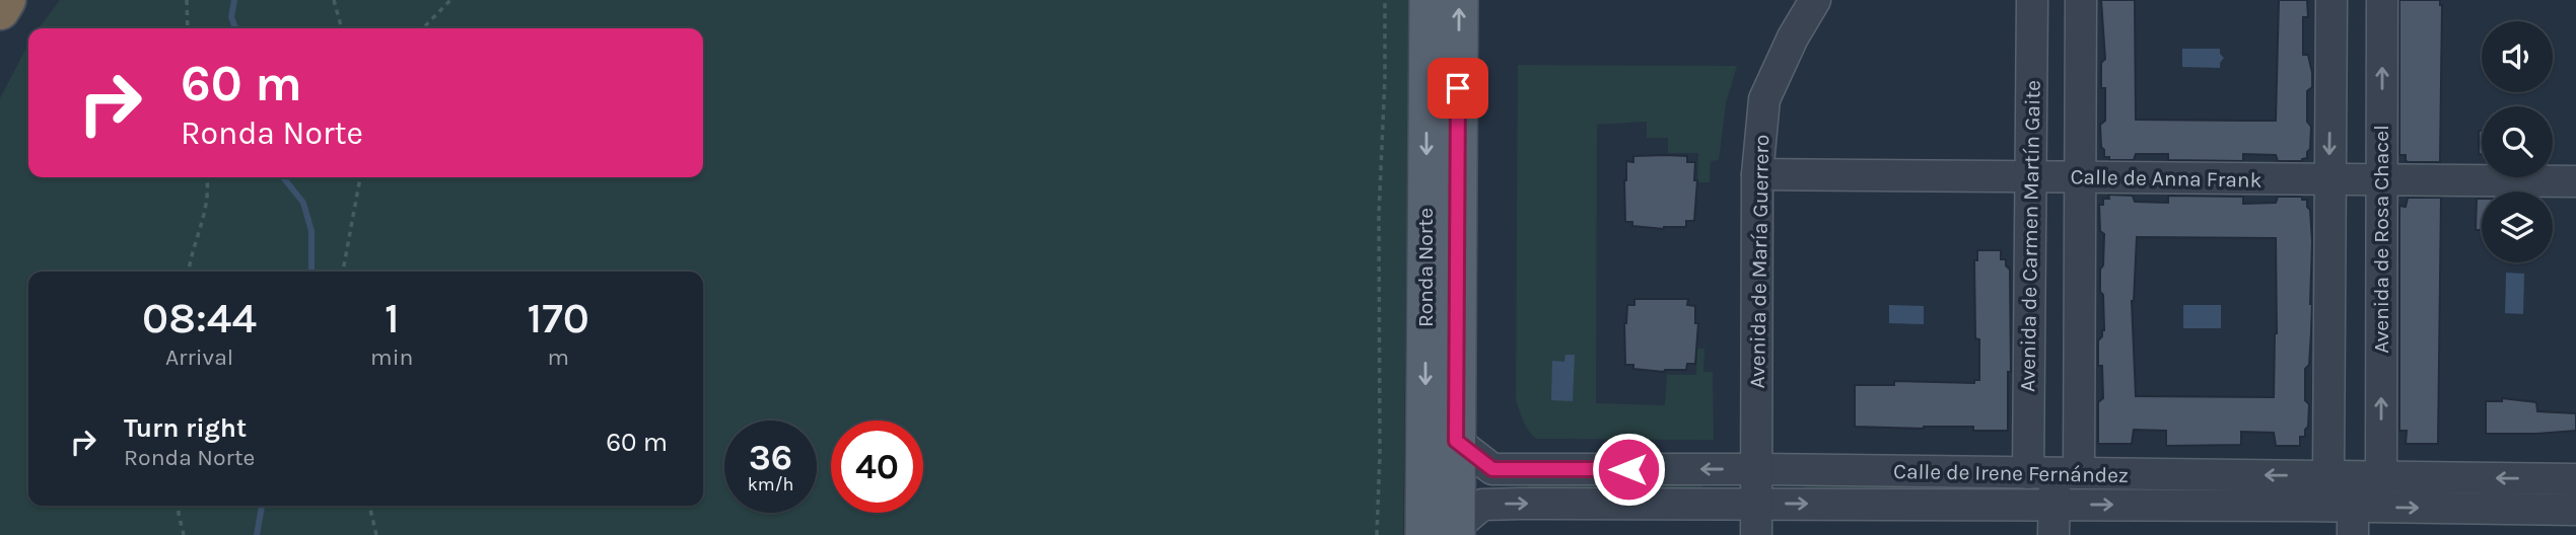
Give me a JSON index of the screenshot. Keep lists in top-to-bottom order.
{
  "streets": {
    "main road": ["Ronda Norte"],
    "street": [
      "Calle de Anna Frank",
      "Avenida de Carmen Martín Gaite",
      "Avenida de Rosa Chacel",
      "Avenida de María Guerrero",
      "Calle de Irene Fernández"
    ]
  },
  "crossings": [
    ["Calle de Anna Frank", "Avenida de Carmen Martín Gaite"],
    ["Calle de Anna Frank", "Avenida de Rosa Chacel"],
    ["Calle de Anna Frank", "Avenida de María Guerrero"],
    ["Avenida de Carmen Martín Gaite", "Calle de Irene Fernández"],
    ["Avenida de Rosa Chacel", "Calle de Irene Fernández"],
    ["Avenida de María Guerrero", "Calle de Irene Fernández"],
    ["Ronda Norte", "Calle de Irene Fernández"]
  ],
  "page": {
    "turn": ["60 m", "Ronda Norte"],
    "eta": [
      "08:44",
      "Arrival",
      "1",
      "min",
      "170",
      "m"
    ],
    "list": [
      {
        "name": "Turn right",
        "note": "Ronda Norte",
        "value": "60 m"
      }
    ],
    "speed": "36 km/h",
    "limit": "40"
  }
}
